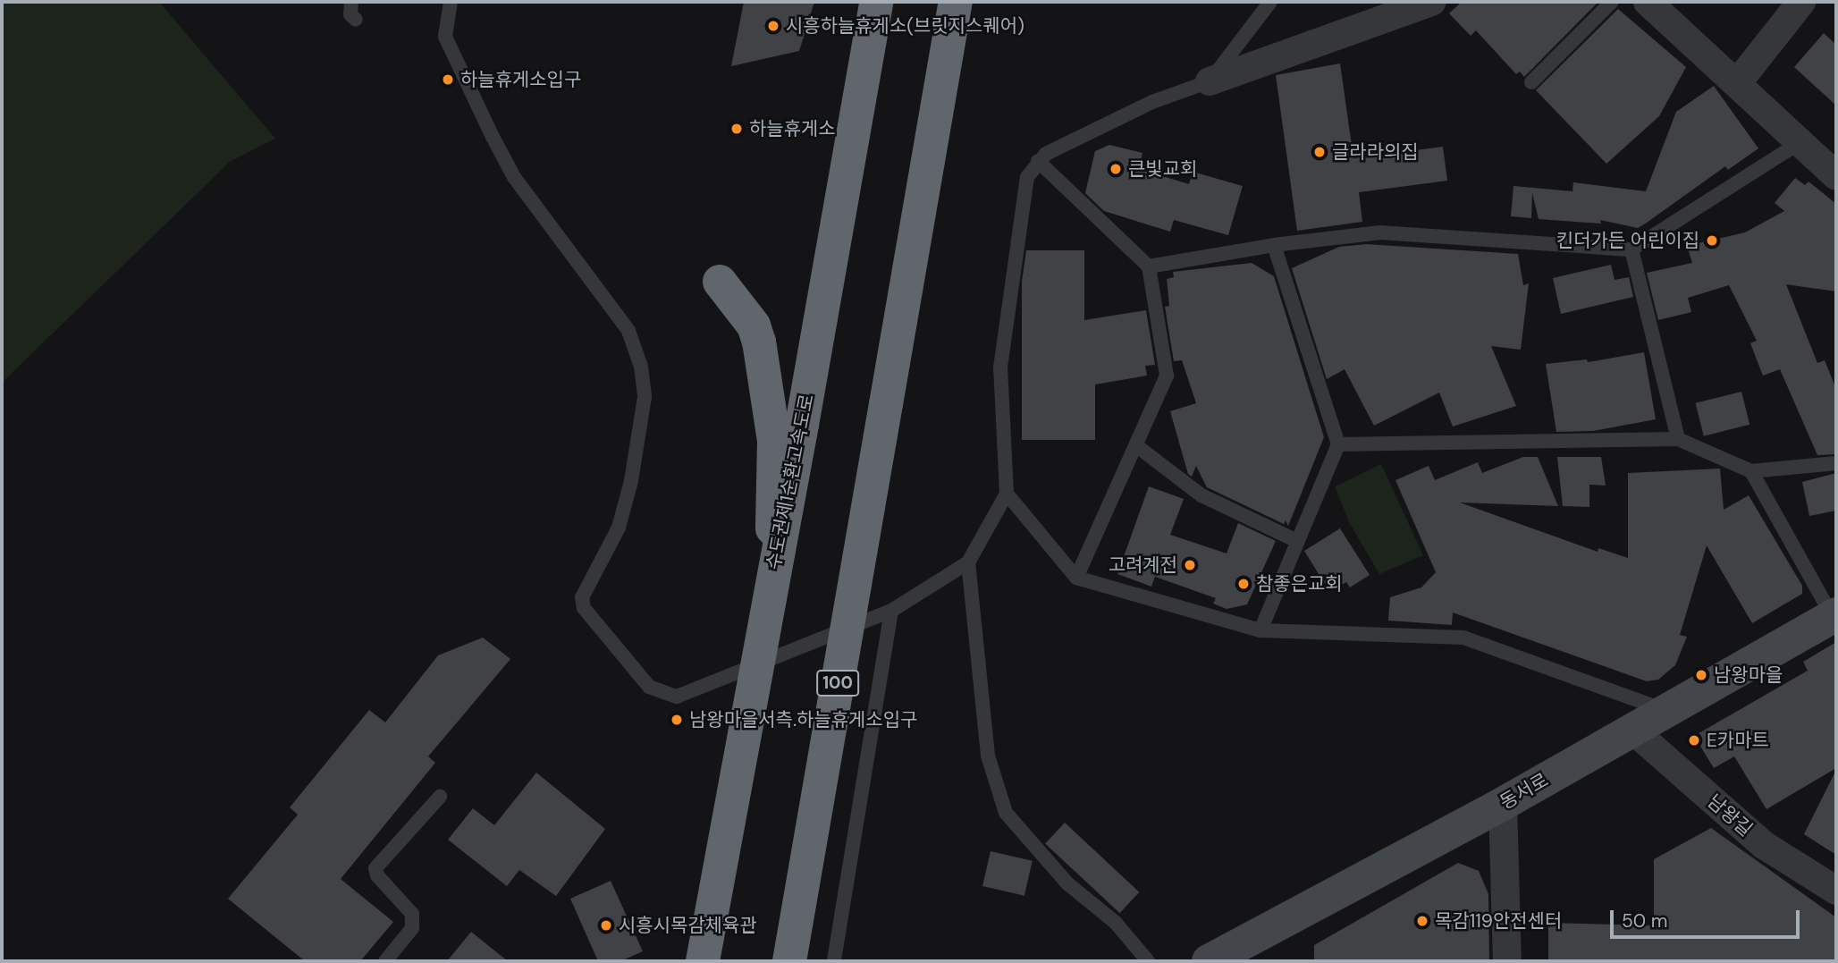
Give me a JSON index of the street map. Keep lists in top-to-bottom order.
{
  "streets": {
    "highway": ["수도권제1순환고속도로", "100"],
    "street": ["동서로", "남왕길"]
  },
  "crossings": [
    ["동서로", "남왕길"]
  ],
  "places": [
    "시흥하늘휴게소(브릿지스퀘어)",
    "하늘휴게소입구",
    "하늘휴게소",
    "글라라의집",
    "큰빛교회",
    "킨더가든 어린이집",
    "고려계전",
    "참좋은교회",
    "남왕마을",
    "남왕마을서측.하늘휴게소입구",
    "E카마트",
    "목감119안전센터",
    "시흥시목감체육관"
  ],
  "scale_bar": "50 m"
}
